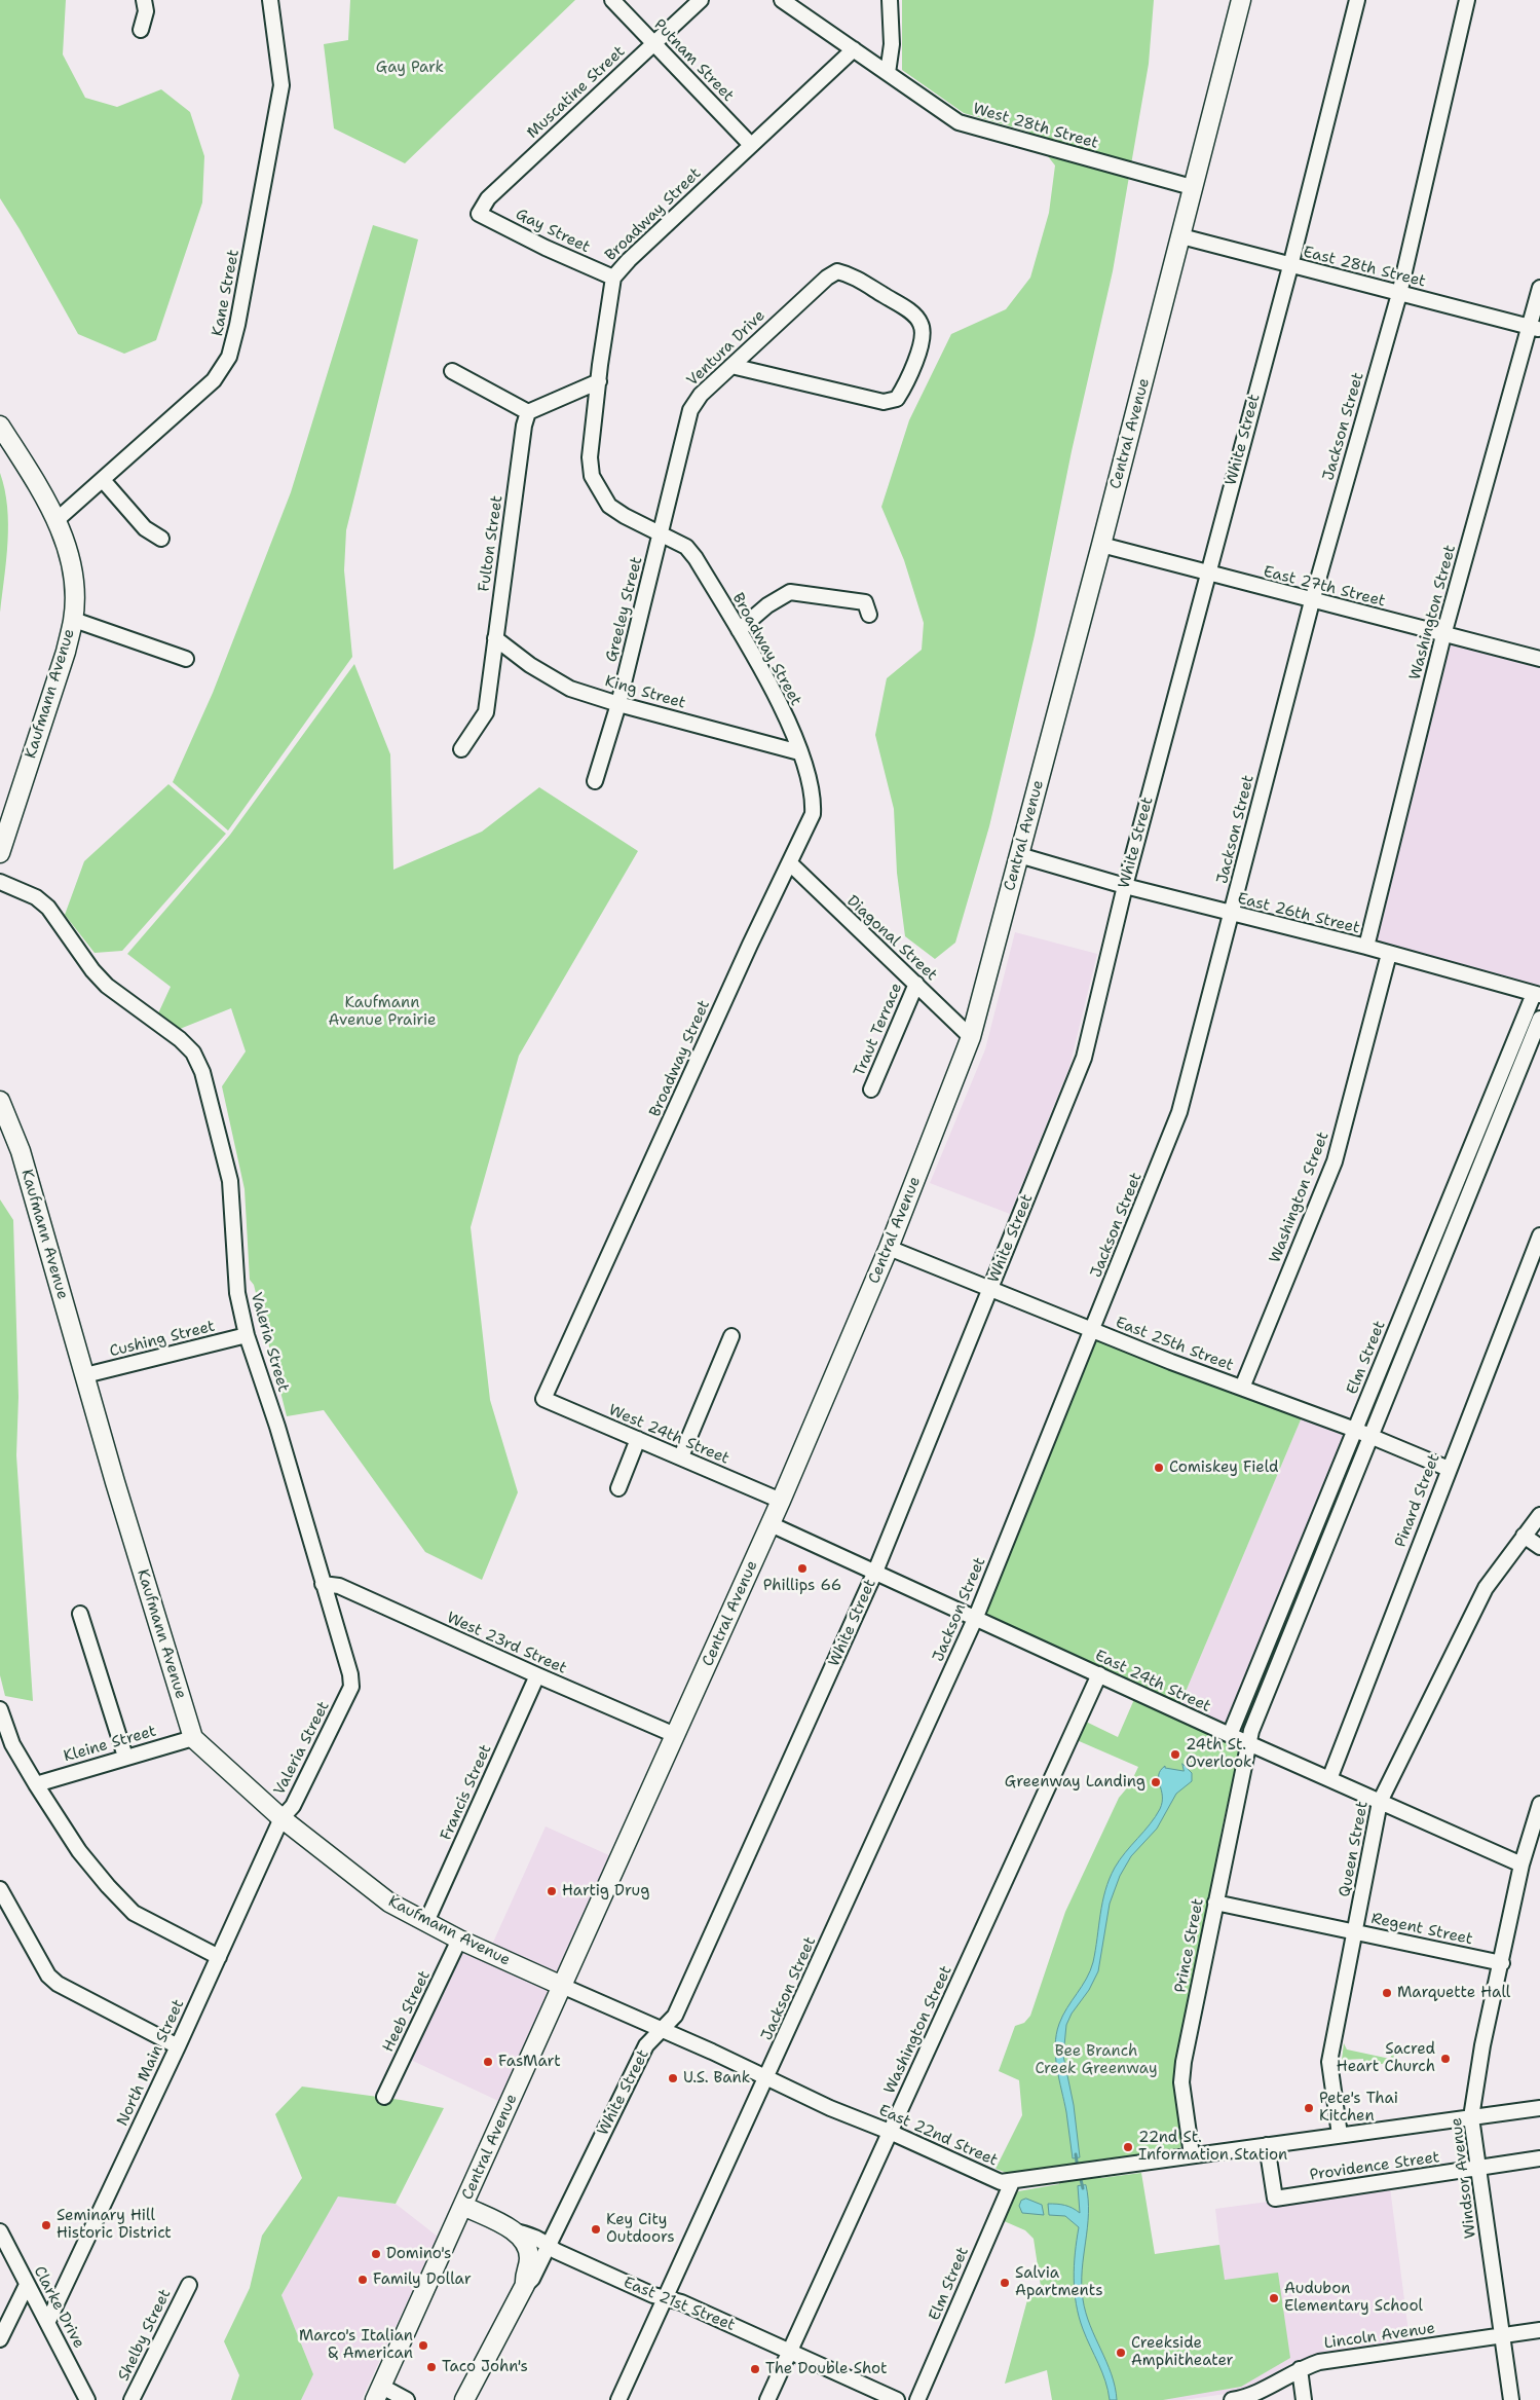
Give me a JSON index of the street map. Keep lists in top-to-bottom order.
{
  "streets": {
    "main road": [
      "Central Avenue",
      "White Street",
      "Kaufmann Avenue",
      "East 21st Street"
    ],
    "street": [
      "Putnam Street",
      "Muscatine Street",
      "West 28th Street",
      "Broadway Street",
      "Gay Street",
      "East 28th Street",
      "Kane Street",
      "Ventura Drive",
      "Jackson Street",
      "Fulton Street",
      "East 27th Street",
      "Greeley Street",
      "Washington Street",
      "King Street",
      "East 26th Street",
      "Diagonal Street",
      "Traut Terrace",
      "Cushing Street",
      "Valeria Street",
      "East 25th Street",
      "Elm Street",
      "West 24th Street",
      "Pinard Street",
      "West 23rd Street",
      "East 24th Street",
      "Kleine Street",
      "Francis Street",
      "Queen Street",
      "Regent Street",
      "Prince Street",
      "Heeb Street",
      "North Main Street",
      "East 22nd Street",
      "Providence Street",
      "Windsor Avenue",
      "Clarke Drive",
      "Shelby Street",
      "Lincoln Avenue"
    ]
  },
  "crossings": [
    ["Putnam Street", "Muscatine Street"],
    ["Putnam Street", "Broadway Street"],
    ["Muscatine Street", "Gay Street"],
    ["West 28th Street", "Broadway Street"],
    ["West 28th Street", "Central Avenue"],
    ["Broadway Street", "Gay Street"],
    ["Broadway Street", "Ventura Drive"],
    ["Broadway Street", "Greeley Street"],
    ["Broadway Street", "King Street"],
    ["Broadway Street", "Diagonal Street"],
    ["Broadway Street", "West 24th Street"],
    ["East 28th Street", "Jackson Street"],
    ["East 28th Street", "Central Avenue"],
    ["East 28th Street", "White Street"],
    ["East 28th Street", "Washington Street"],
    ["Kane Street", "Kaufmann Avenue"],
    ["Ventura Drive", "Greeley Street"],
    ["Jackson Street", "East 27th Street"],
    ["Jackson Street", "East 26th Street"],
    ["Jackson Street", "East 25th Street"],
    ["Jackson Street", "East 24th Street"],
    ["Jackson Street", "East 22nd Street"],
    ["Jackson Street", "East 21st Street"],
    ["Central Avenue", "East 27th Street"],
    ["Central Avenue", "Kaufmann Avenue"],
    ["Central Avenue", "East 26th Street"],
    ["Central Avenue", "Diagonal Street"],
    ["Central Avenue", "East 25th Street"],
    ["Central Avenue", "West 24th Street"],
    ["Central Avenue", "West 23rd Street"],
    ["Central Avenue", "East 24th Street"],
    ["Central Avenue", "East 22nd Street"],
    ["Central Avenue", "East 21st Street"],
    ["White Street", "East 27th Street"],
    ["White Street", "East 26th Street"],
    ["White Street", "East 25th Street"],
    ["White Street", "East 24th Street"],
    ["White Street", "East 22nd Street"],
    ["White Street", "East 21st Street"],
    ["Fulton Street", "King Street"],
    ["East 27th Street", "Washington Street"],
    ["Greeley Street", "King Street"],
    ["Washington Street", "East 26th Street"],
    ["Washington Street", "East 25th Street"],
    ["Washington Street", "East 24th Street"],
    ["Washington Street", "East 22nd Street"],
    ["Washington Street", "East 21st Street"],
    ["Kaufmann Avenue", "Cushing Street"],
    ["Kaufmann Avenue", "Valeria Street"],
    ["Kaufmann Avenue", "Kleine Street"],
    ["Kaufmann Avenue", "Francis Street"],
    ["Kaufmann Avenue", "Heeb Street"],
    ["Kaufmann Avenue", "North Main Street"],
    ["Kaufmann Avenue", "East 22nd Street"],
    ["East 26th Street", "Elm Street"],
    ["Diagonal Street", "Traut Terrace"],
    ["Cushing Street", "Valeria Street"],
    ["Valeria Street", "West 23rd Street"],
    ["Valeria Street", "North Main Street"],
    ["East 25th Street", "Elm Street"],
    ["East 25th Street", "Pinard Street"],
    ["Elm Street", "East 24th Street"],
    ["Elm Street", "Prince Street"],
    ["Elm Street", "East 22nd Street"],
    ["Pinard Street", "East 24th Street"],
    ["West 23rd Street", "Francis Street"],
    ["East 24th Street", "Queen Street"],
    ["East 24th Street", "Prince Street"],
    ["East 24th Street", "Windsor Avenue"],
    ["Queen Street", "Regent Street"],
    ["Queen Street", "East 22nd Street"],
    ["Regent Street", "Prince Street"],
    ["Regent Street", "Windsor Avenue"],
    ["Prince Street", "East 22nd Street"],
    ["North Main Street", "Clarke Drive"],
    ["East 22nd Street", "Providence Street"],
    ["East 22nd Street", "Windsor Avenue"],
    ["Providence Street", "Windsor Avenue"],
    ["Windsor Avenue", "Lincoln Avenue"]
  ],
  "parks": ["Gay Park", "Kaufmann Avenue Prairie", "Bee Branch Creek Greenway"],
  "places": [
    "Comiskey Field",
    "Phillips 66",
    "24th St. Overlook",
    "Greenway Landing",
    "Hartig Drug",
    "Marquette Hall",
    "Sacred Heart Church",
    "FasMart",
    "U.S. Bank",
    "Pete's Thai Kitchen",
    "22nd St. Information Station",
    "Seminary Hill Historic District",
    "Key City Outdoors",
    "Domino's",
    "Family Dollar",
    "Salvia Apartments",
    "Audubon Elementary School",
    "Marco's Italian & American",
    "Creekside Amphitheater",
    "Taco John's",
    "The Double Shot"
  ]
}
